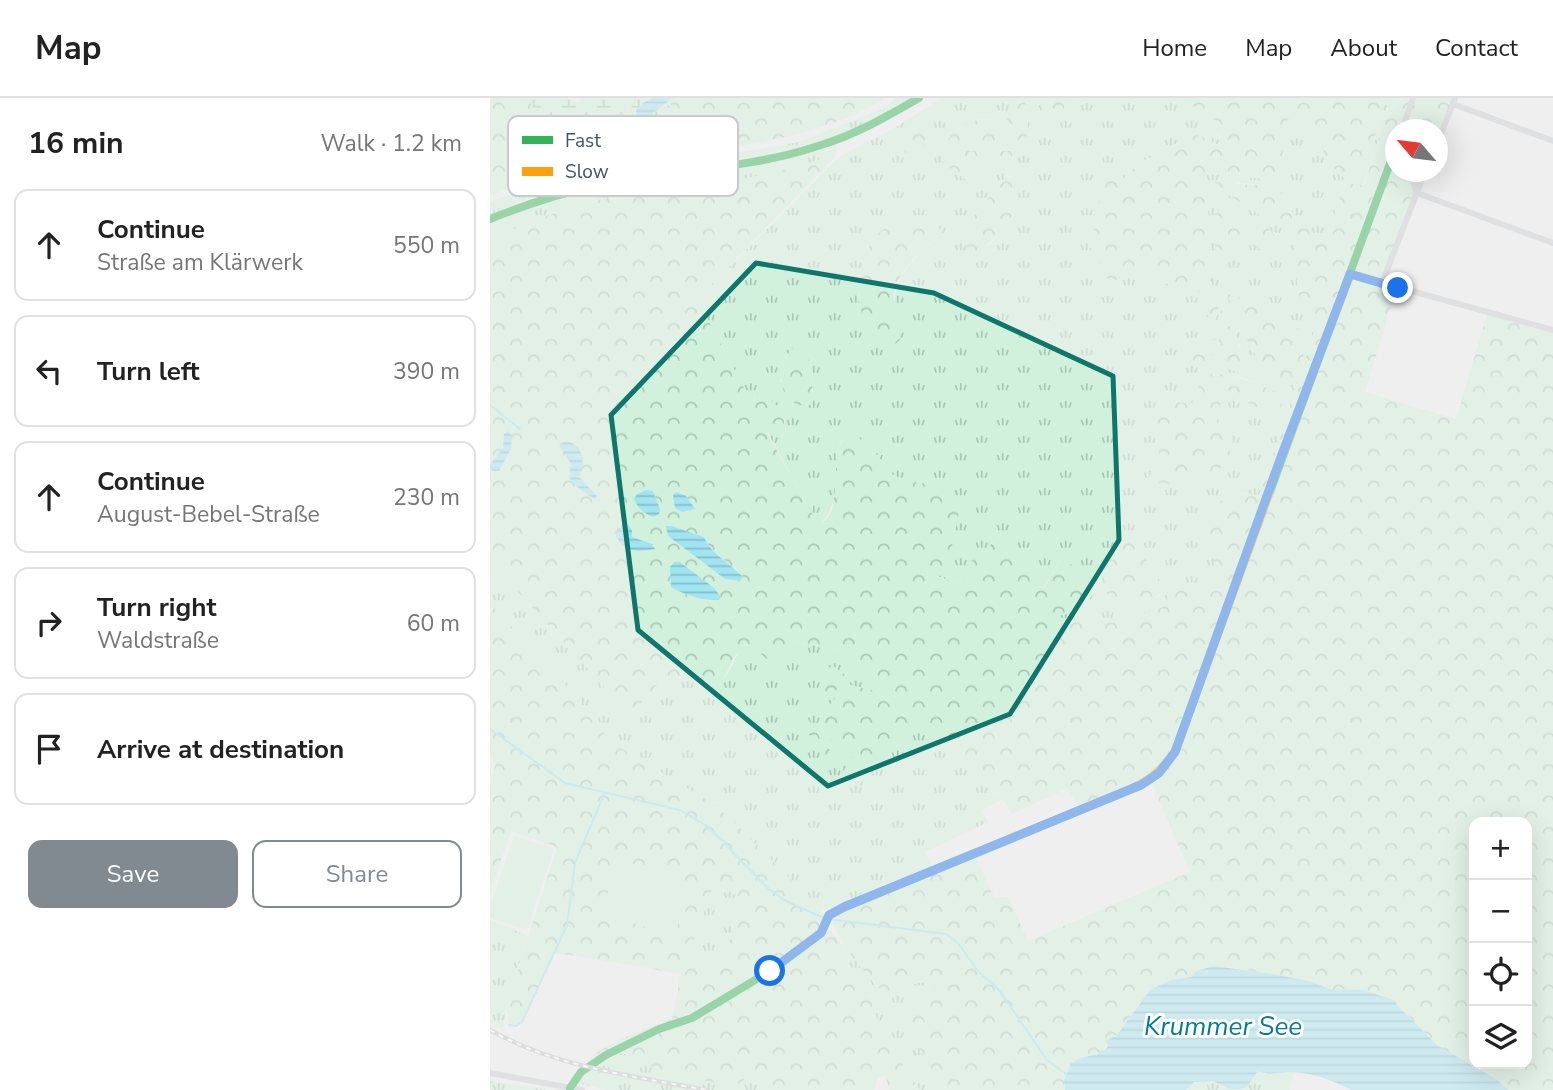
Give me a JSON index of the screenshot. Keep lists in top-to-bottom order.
{
  "water": ["Krummer See"],
  "legend": ["Fast", "Slow"],
  "north": "top left",
  "page": {
    "header": "Map",
    "nav": [
      "Home",
      "Map",
      "About",
      "Contact"
    ],
    "heading": ["16 min", "Walk · 1.2 km"],
    "list": [
      ["Continue", "Straße am Klärwerk", "550 m"],
      ["Turn left", "390 m"],
      ["Continue", "August-Bebel-Straße", "230 m"],
      ["Turn right", "Waldstraße", "60 m"],
      "Arrive at destination"
    ],
    "map_buttons": ["+", "−"],
    "buttons": ["Save", "Share"]
  }
}
